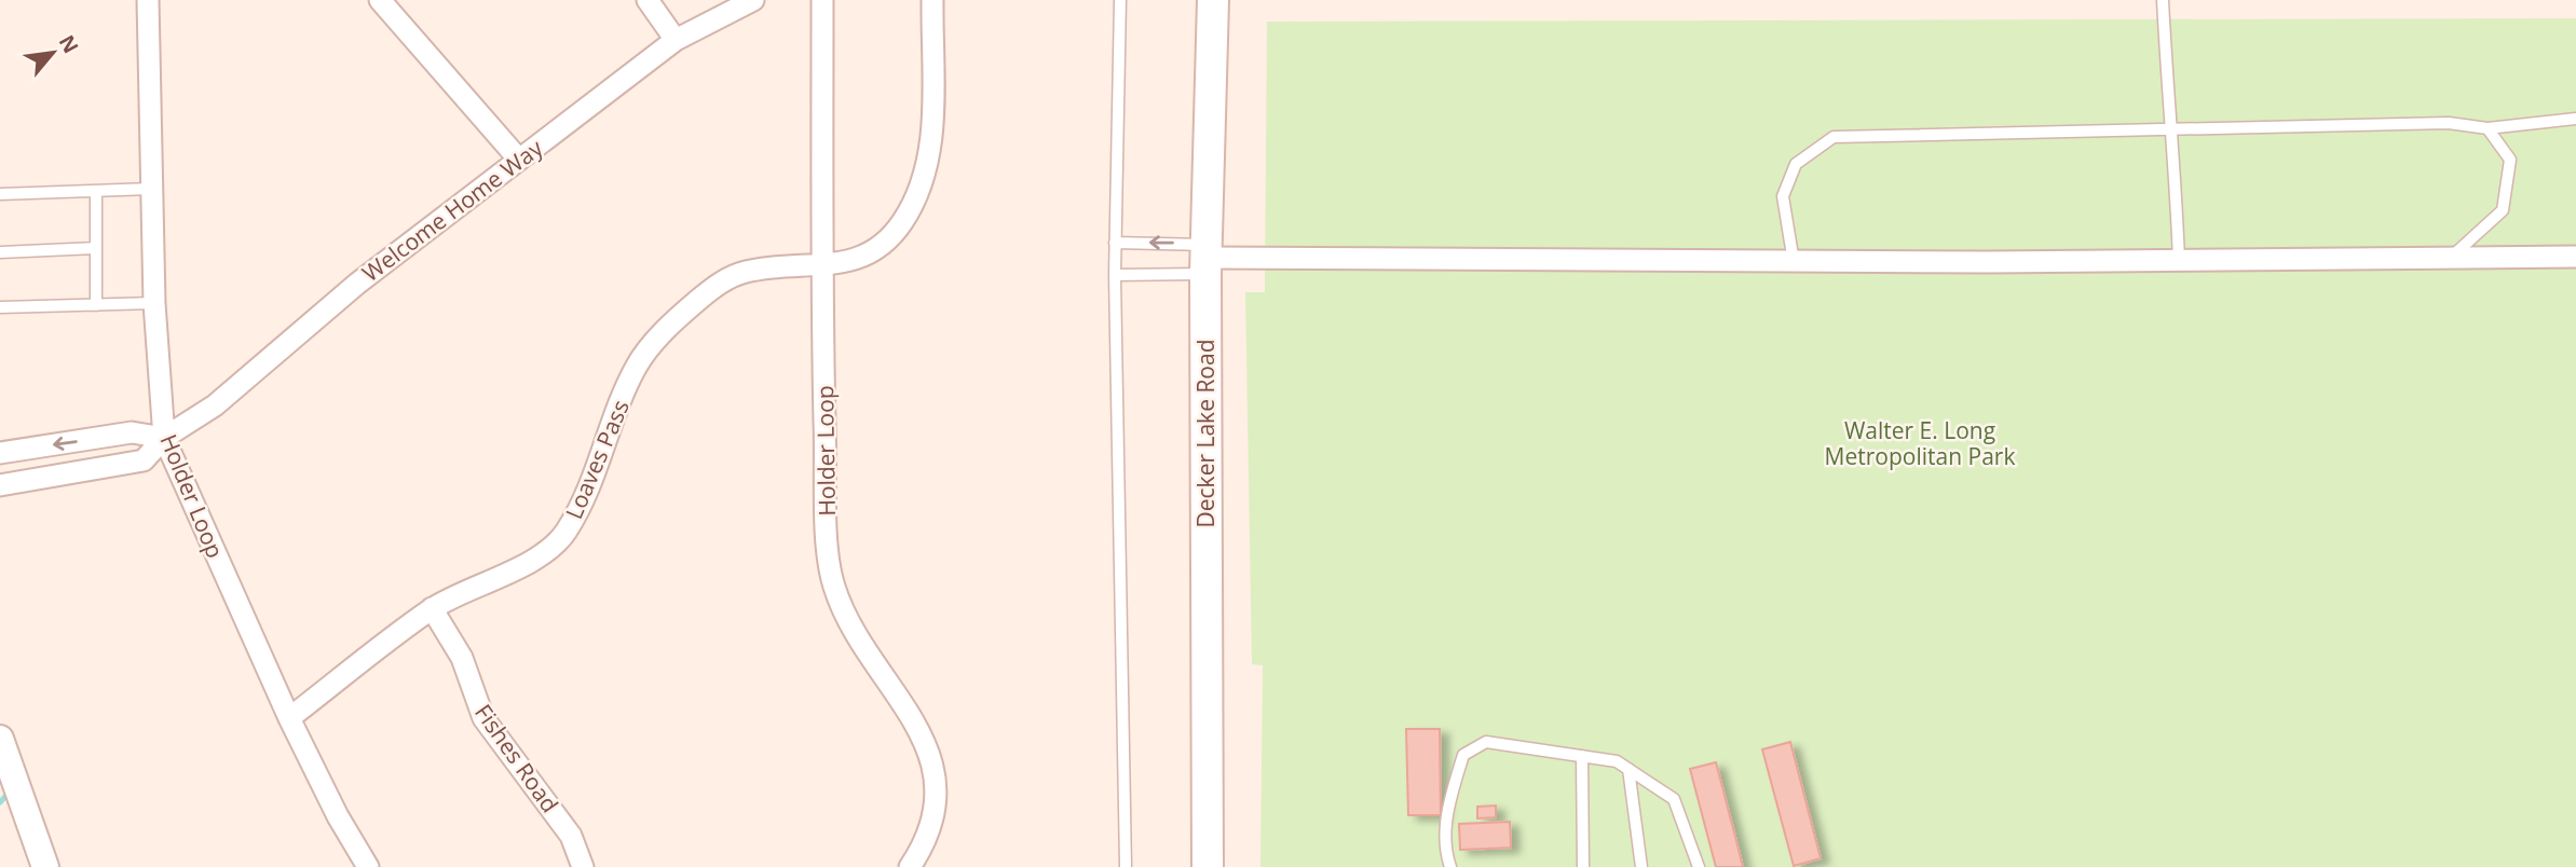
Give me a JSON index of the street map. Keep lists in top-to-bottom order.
{
  "streets": {
    "main road": ["Decker Lake Road"],
    "street": [
      "Welcome Home Way",
      "Holder Loop",
      "Loaves Pass",
      "Fishes Road"
    ]
  },
  "crossings": [
    ["Welcome Home Way", "Holder Loop"],
    ["Holder Loop", "Loaves Pass"],
    ["Loaves Pass", "Fishes Road"]
  ],
  "parks": ["Walter E. Long Metropolitan Park"],
  "north": "top right"
}
